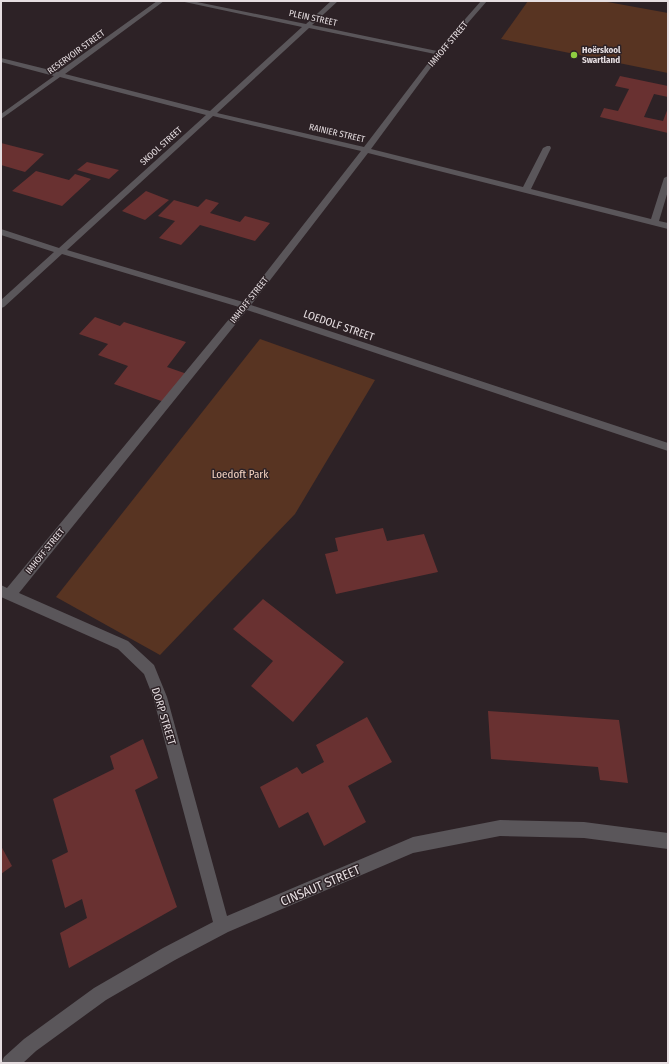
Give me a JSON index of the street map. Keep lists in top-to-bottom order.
{
  "streets": {
    "street": [
      "PLEIN STREET",
      "IMHOFF STREET",
      "RESERVOIR STREET",
      "RAINIER STREET",
      "SKOOL STREET",
      "LOEDOLF STREET",
      "DORP STREET",
      "CINSAUT STREET"
    ]
  },
  "crossings": [
    ["PLEIN STREET", "IMHOFF STREET"],
    ["PLEIN STREET", "SKOOL STREET"],
    ["IMHOFF STREET", "RAINIER STREET"],
    ["IMHOFF STREET", "LOEDOLF STREET"],
    ["IMHOFF STREET", "DORP STREET"],
    ["RESERVOIR STREET", "RAINIER STREET"],
    ["RAINIER STREET", "SKOOL STREET"],
    ["SKOOL STREET", "LOEDOLF STREET"],
    ["DORP STREET", "CINSAUT STREET"]
  ],
  "parks": ["Loedoft Park"],
  "places": ["Hoërskool Swartland"]
}
